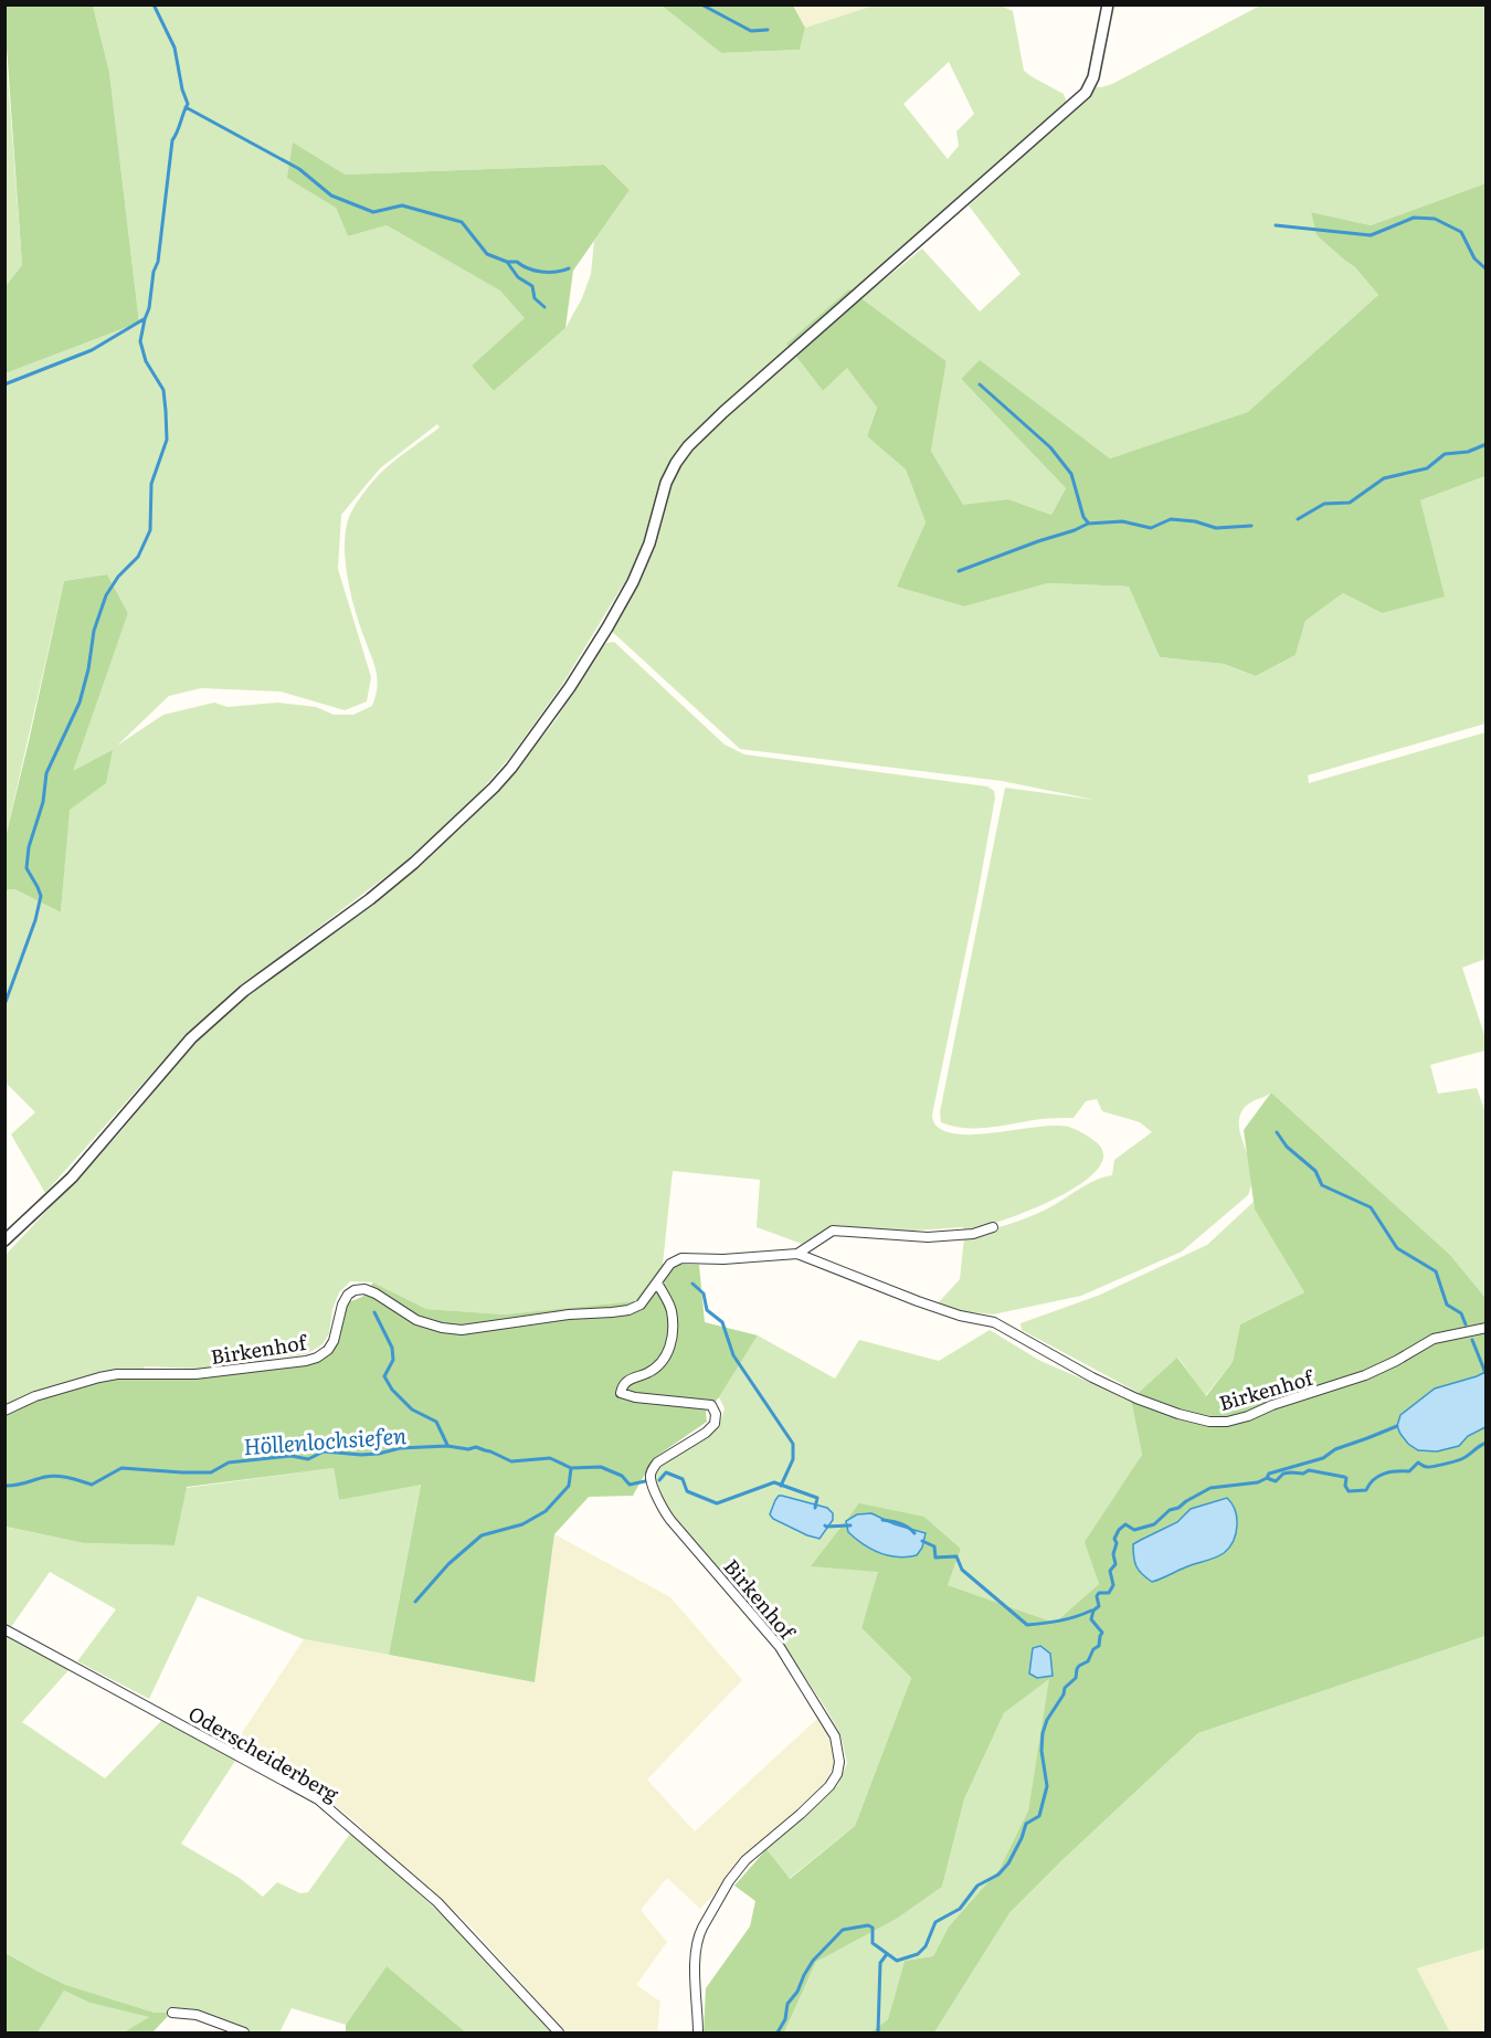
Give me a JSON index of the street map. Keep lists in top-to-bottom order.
{
  "streets": {
    "street": ["Birkenhof", "Oderscheiderberg"]
  },
  "water": ["Höllenlochsiefen"]
}
